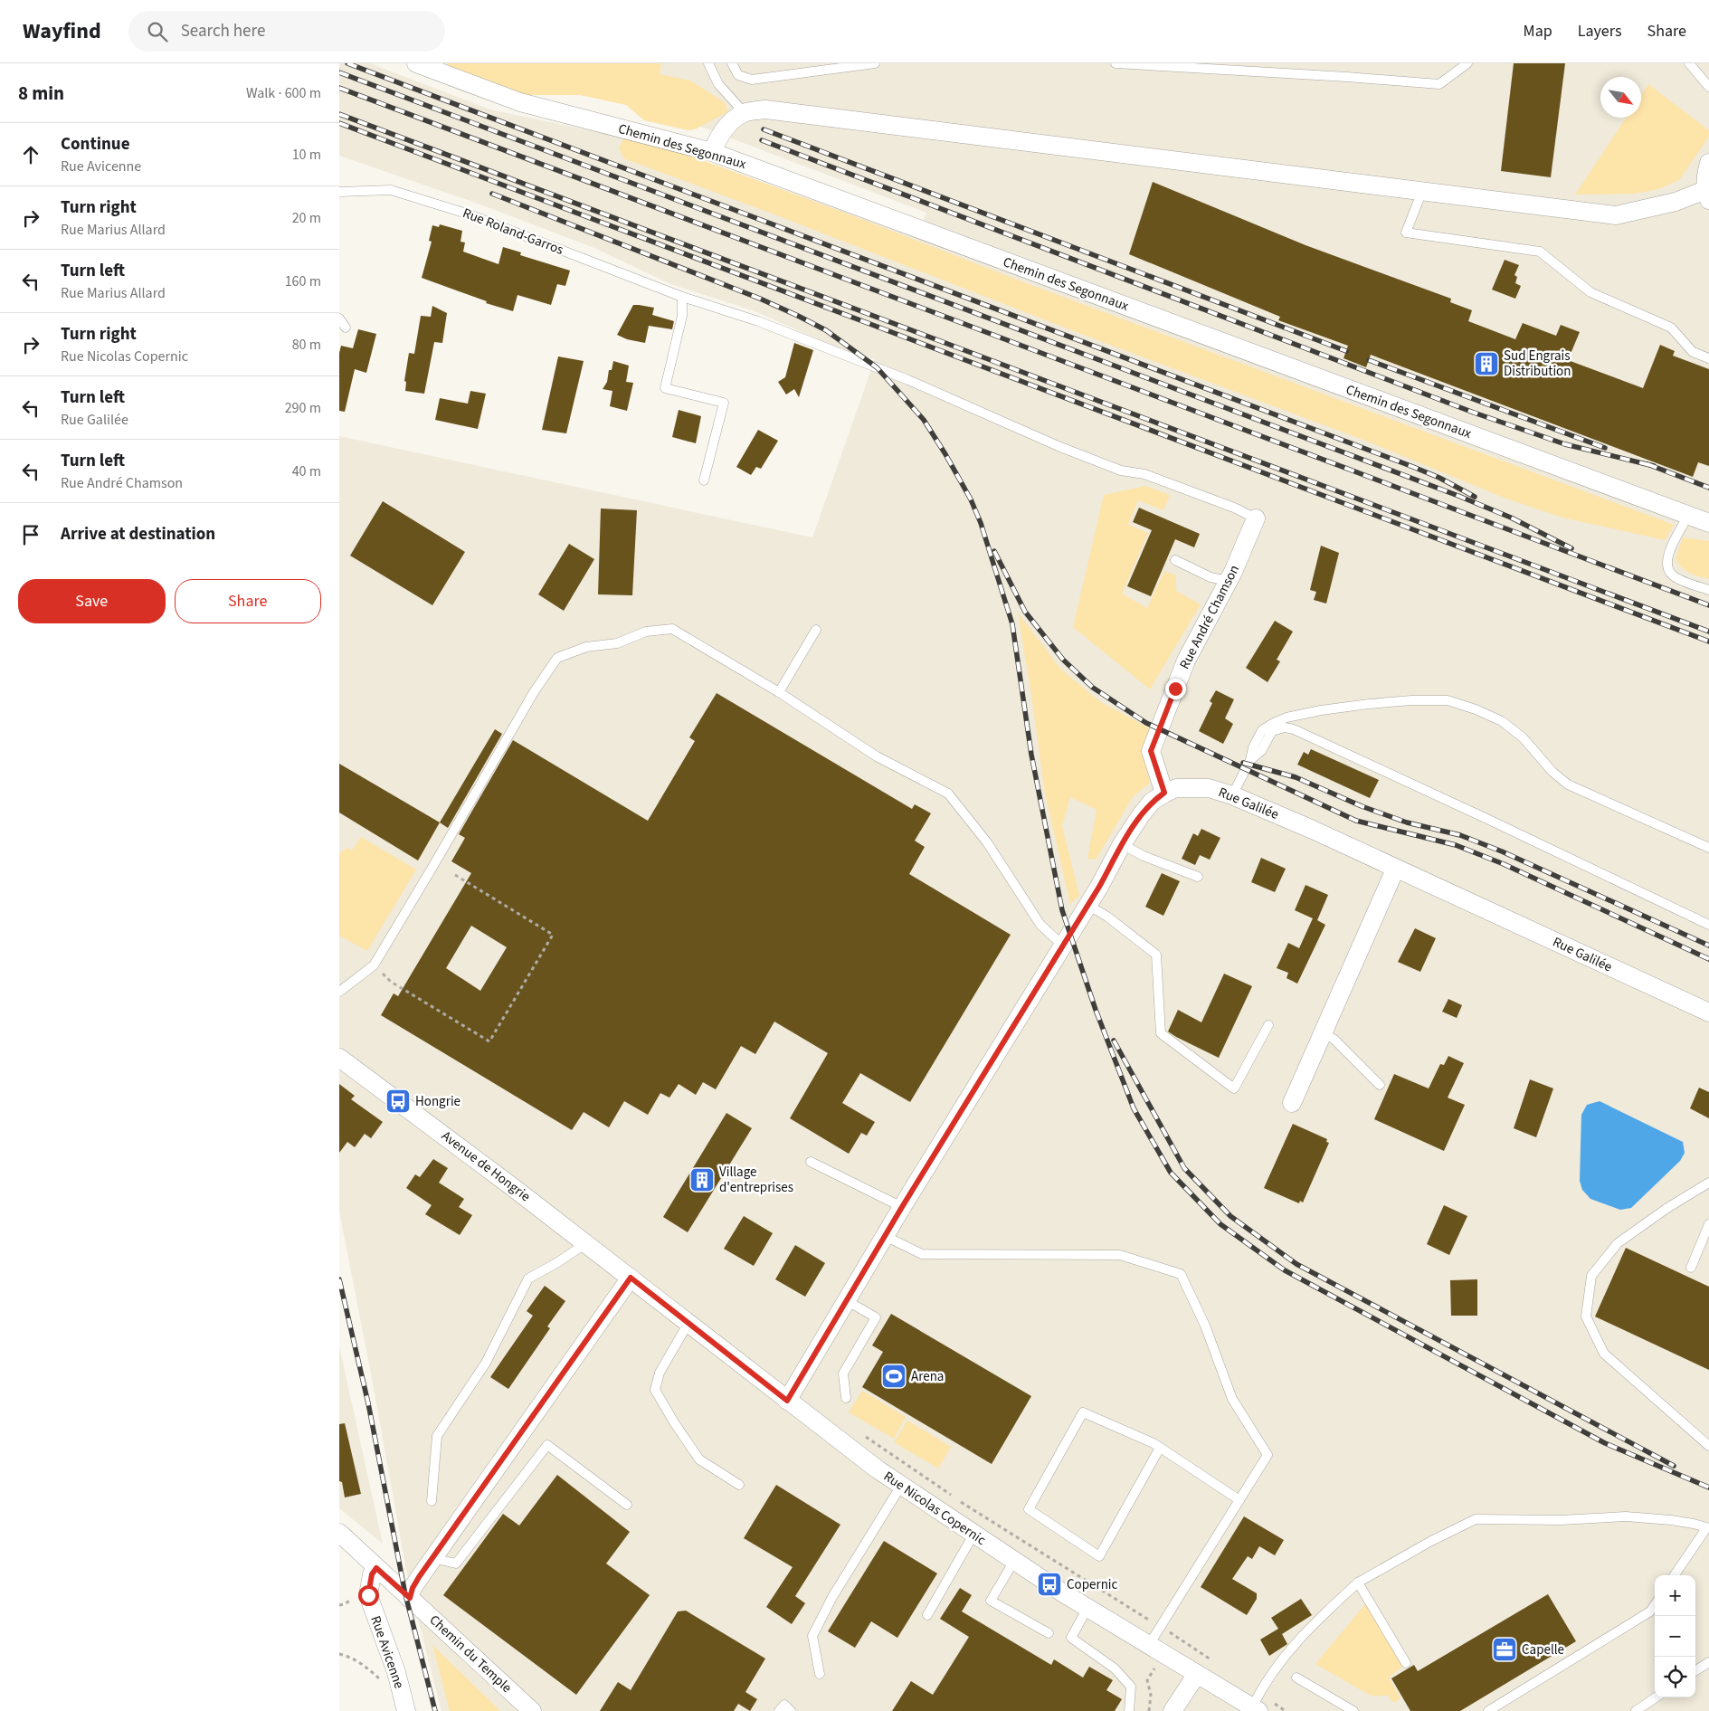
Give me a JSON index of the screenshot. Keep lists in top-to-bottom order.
{
  "streets": {
    "street": [
      "Chemin des Segonnaux",
      "Rue André Chamson",
      "Rue Galilée",
      "Avenue de Hongrie",
      "Rue Nicolas Copernic",
      "Rue Avicenne",
      "Chemin du Temple"
    ],
    "lane": ["Rue Roland-Garros"]
  },
  "crossings": [
    ["Rue Roland-Garros", "Rue André Chamson"],
    ["Rue André Chamson", "Rue Galilée"],
    ["Rue Galilée", "Rue Nicolas Copernic"],
    ["Avenue de Hongrie", "Rue Nicolas Copernic"],
    ["Rue Avicenne", "Chemin du Temple"]
  ],
  "places": {
    "building": ["Sud Engrais Distribution", "Village d'entreprises"],
    "bus stop": ["Hongrie", "Copernic"],
    "sports": ["Arena"],
    "office": ["Capelle"]
  },
  "north": "bottom right",
  "page": {
    "header": "Wayfind",
    "search": "Search here",
    "nav": ["Map", "Layers", "Share"],
    "heading": ["8 min", "Walk · 600 m"],
    "list": [
      ["Continue", "Rue Avicenne", "10 m"],
      ["Turn right", "Rue Marius Allard", "20 m"],
      ["Turn left", "Rue Marius Allard", "160 m"],
      ["Turn right", "Rue Nicolas Copernic", "80 m"],
      ["Turn left", "Rue Galilée", "290 m"],
      ["Turn left", "Rue André Chamson", "40 m"],
      "Arrive at destination"
    ],
    "buttons": ["Save", "Share"],
    "map_buttons": ["+", "−"]
  }
}
